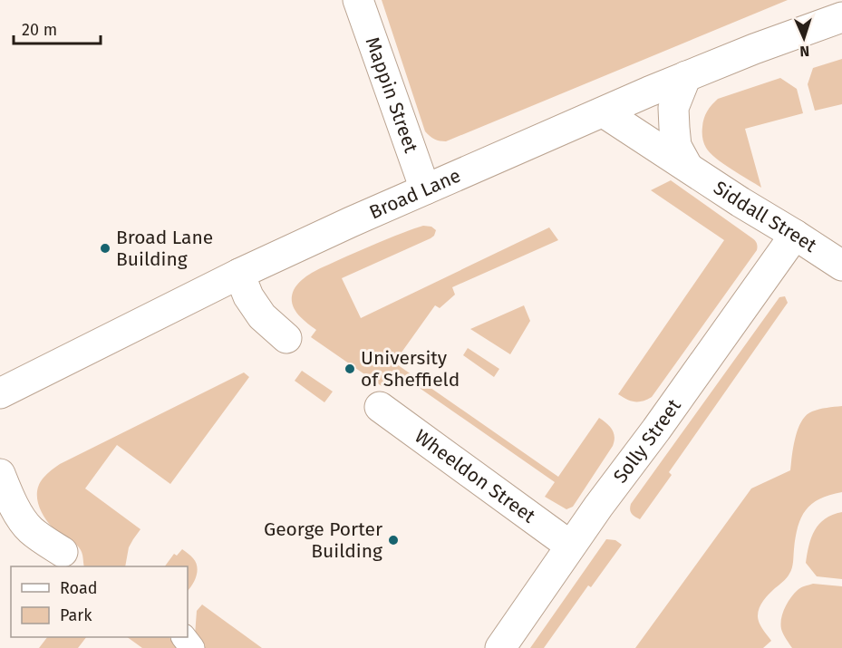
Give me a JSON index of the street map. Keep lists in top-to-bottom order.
{
  "streets": {
    "street": [
      "Mappin Street",
      "Broad Lane",
      "Siddall Street",
      "Solly Street",
      "Wheeldon Street"
    ]
  },
  "crossings": [
    ["Mappin Street", "Broad Lane"],
    ["Broad Lane", "Siddall Street"],
    ["Siddall Street", "Solly Street"],
    ["Solly Street", "Wheeldon Street"]
  ],
  "places": ["Broad Lane Building", "University of Sheffield", "George Porter Building"],
  "legend": ["Road", "Park"],
  "scale_bar": "20 m",
  "north": "bottom"
}
